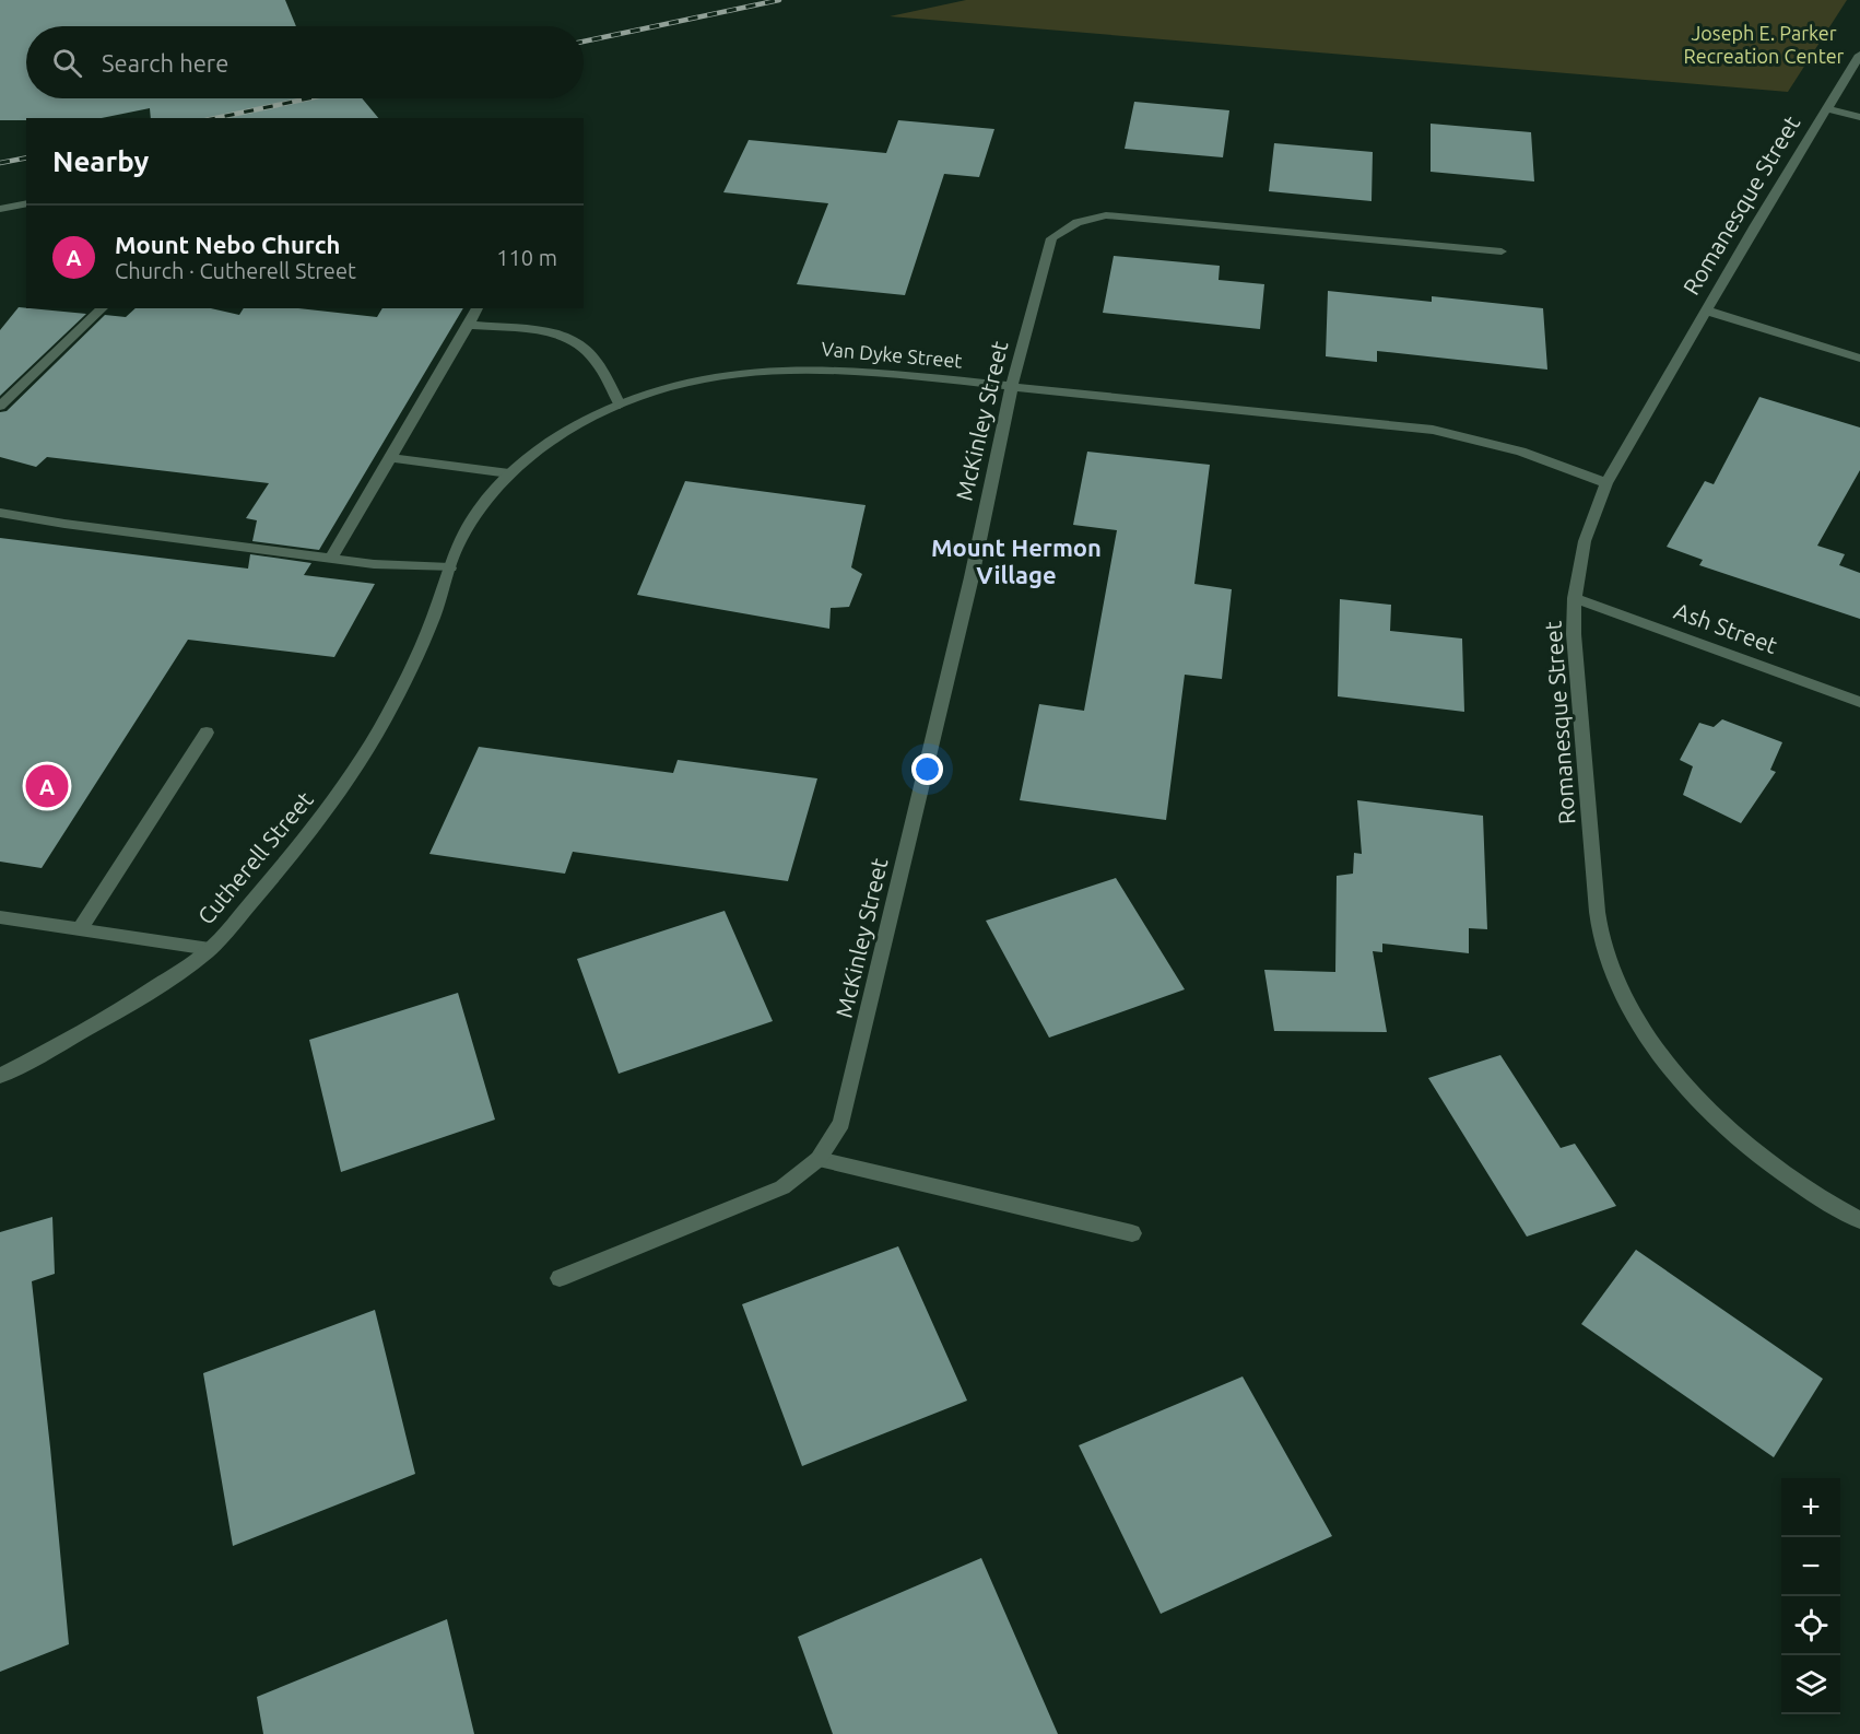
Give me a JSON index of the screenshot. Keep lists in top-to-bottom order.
{
  "streets": {
    "street": [
      "Romanesque Street",
      "Van Dyke Street",
      "McKinley Street",
      "Ash Street",
      "Cutherell Street"
    ]
  },
  "crossings": [
    ["Romanesque Street", "Van Dyke Street"],
    ["Romanesque Street", "Ash Street"],
    ["Van Dyke Street", "McKinley Street"],
    ["Van Dyke Street", "Cutherell Street"]
  ],
  "districts": ["Mount Hermon Village"],
  "parks": ["Joseph E. Parker Recreation Center"],
  "page": {
    "search": "Search here",
    "heading": "Nearby",
    "list": [
      {
        "mark": "A",
        "name": "Mount Nebo Church",
        "note": "Church · Cutherell Street",
        "value": "110 m"
      }
    ],
    "pins": "A",
    "map_buttons": ["+", "−"]
  }
}
